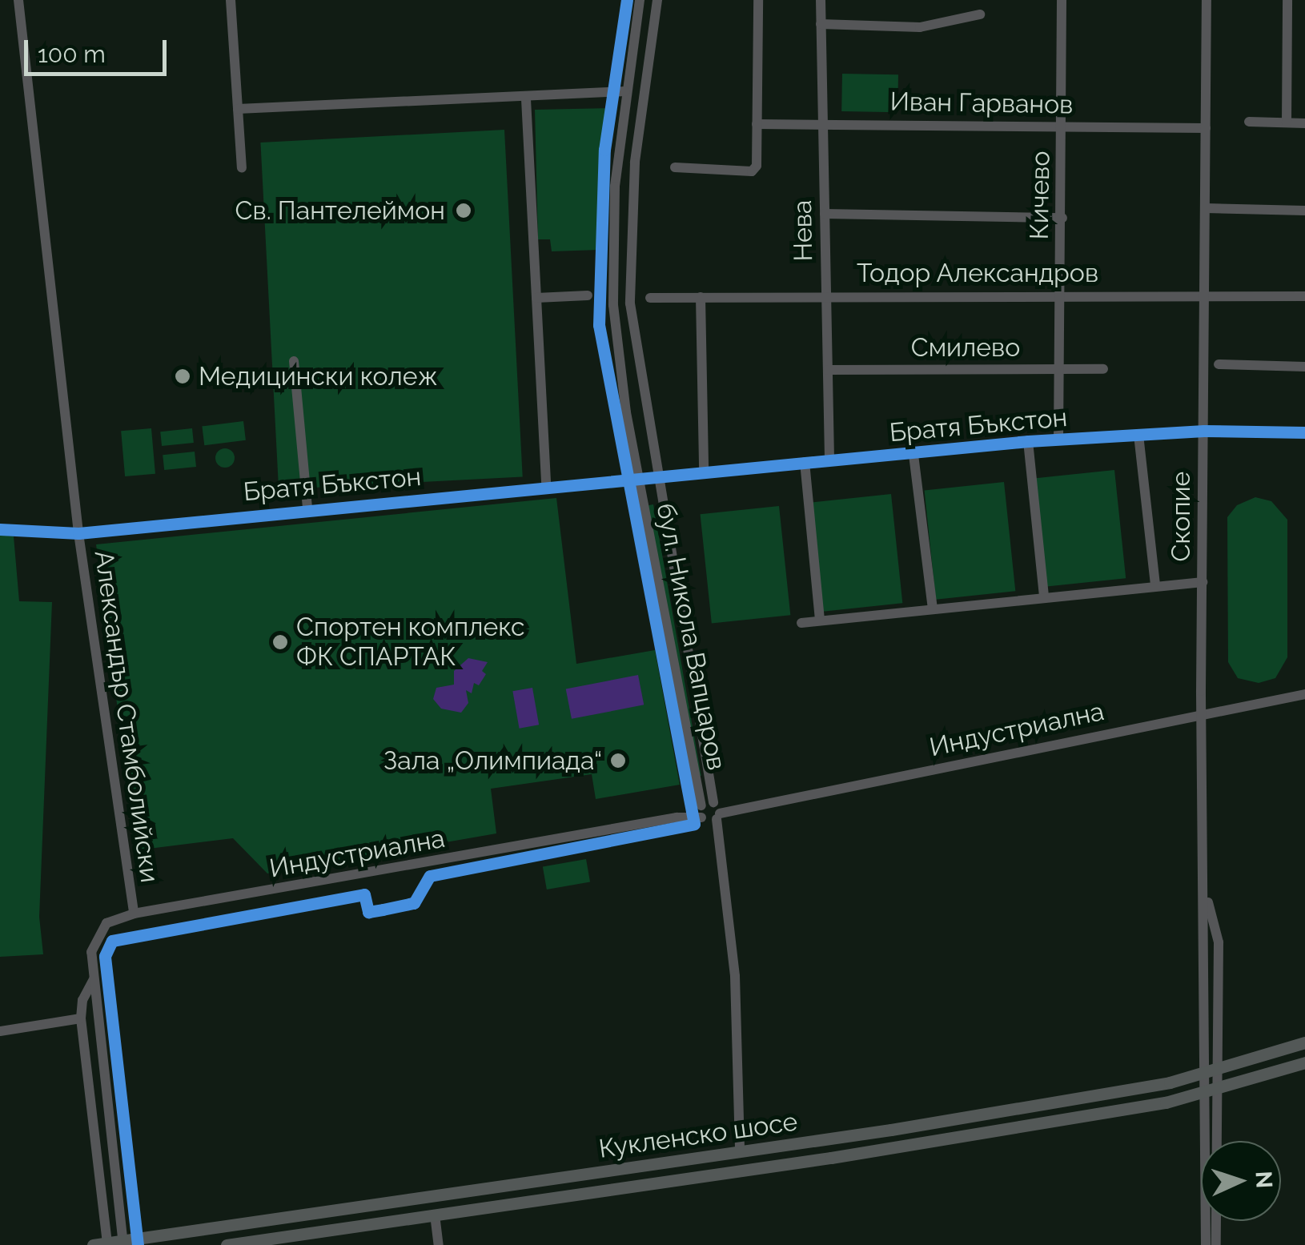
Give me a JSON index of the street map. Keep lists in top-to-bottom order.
{
  "streets": {
    "main road": ["Кукленско шосе"],
    "street": [
      "Иван Гарванов",
      "Кичево",
      "Нева",
      "Тодор Александров",
      "Смилево",
      "Братя Бъкстон",
      "Скопие",
      "бул. Никола Вапцаров",
      "Александър Стамболийски",
      "Индустриална"
    ]
  },
  "crossings": [
    ["Иван Гарванов", "Кичево"],
    ["Иван Гарванов", "Нева"],
    ["Иван Гарванов", "Скопие"],
    ["Кичево", "Тодор Александров"],
    ["Кичево", "Смилево"],
    ["Кичево", "Братя Бъкстон"],
    ["Нева", "Тодор Александров"],
    ["Нева", "Смилево"],
    ["Нева", "Братя Бъкстон"],
    ["Тодор Александров", "Скопие"],
    ["Братя Бъкстон", "Скопие"],
    ["Братя Бъкстон", "бул. Никола Вапцаров"],
    ["Братя Бъкстон", "Александър Стамболийски"],
    ["Скопие", "Индустриална"],
    ["Скопие", "Кукленско шосе"],
    ["бул. Никола Вапцаров", "Индустриална"],
    ["бул. Никола Вапцаров", "Кукленско шосе"],
    ["Александър Стамболийски", "Индустриална"],
    ["Индустриална", "Кукленско шосе"]
  ],
  "places": [
    "Св. Пантелеймон",
    "Медицински колеж",
    "Спортен комплекс ФК СПАРТАК",
    "Зала „Олимпиада“"
  ],
  "scale_bar": "100 m",
  "north": "right"
}
